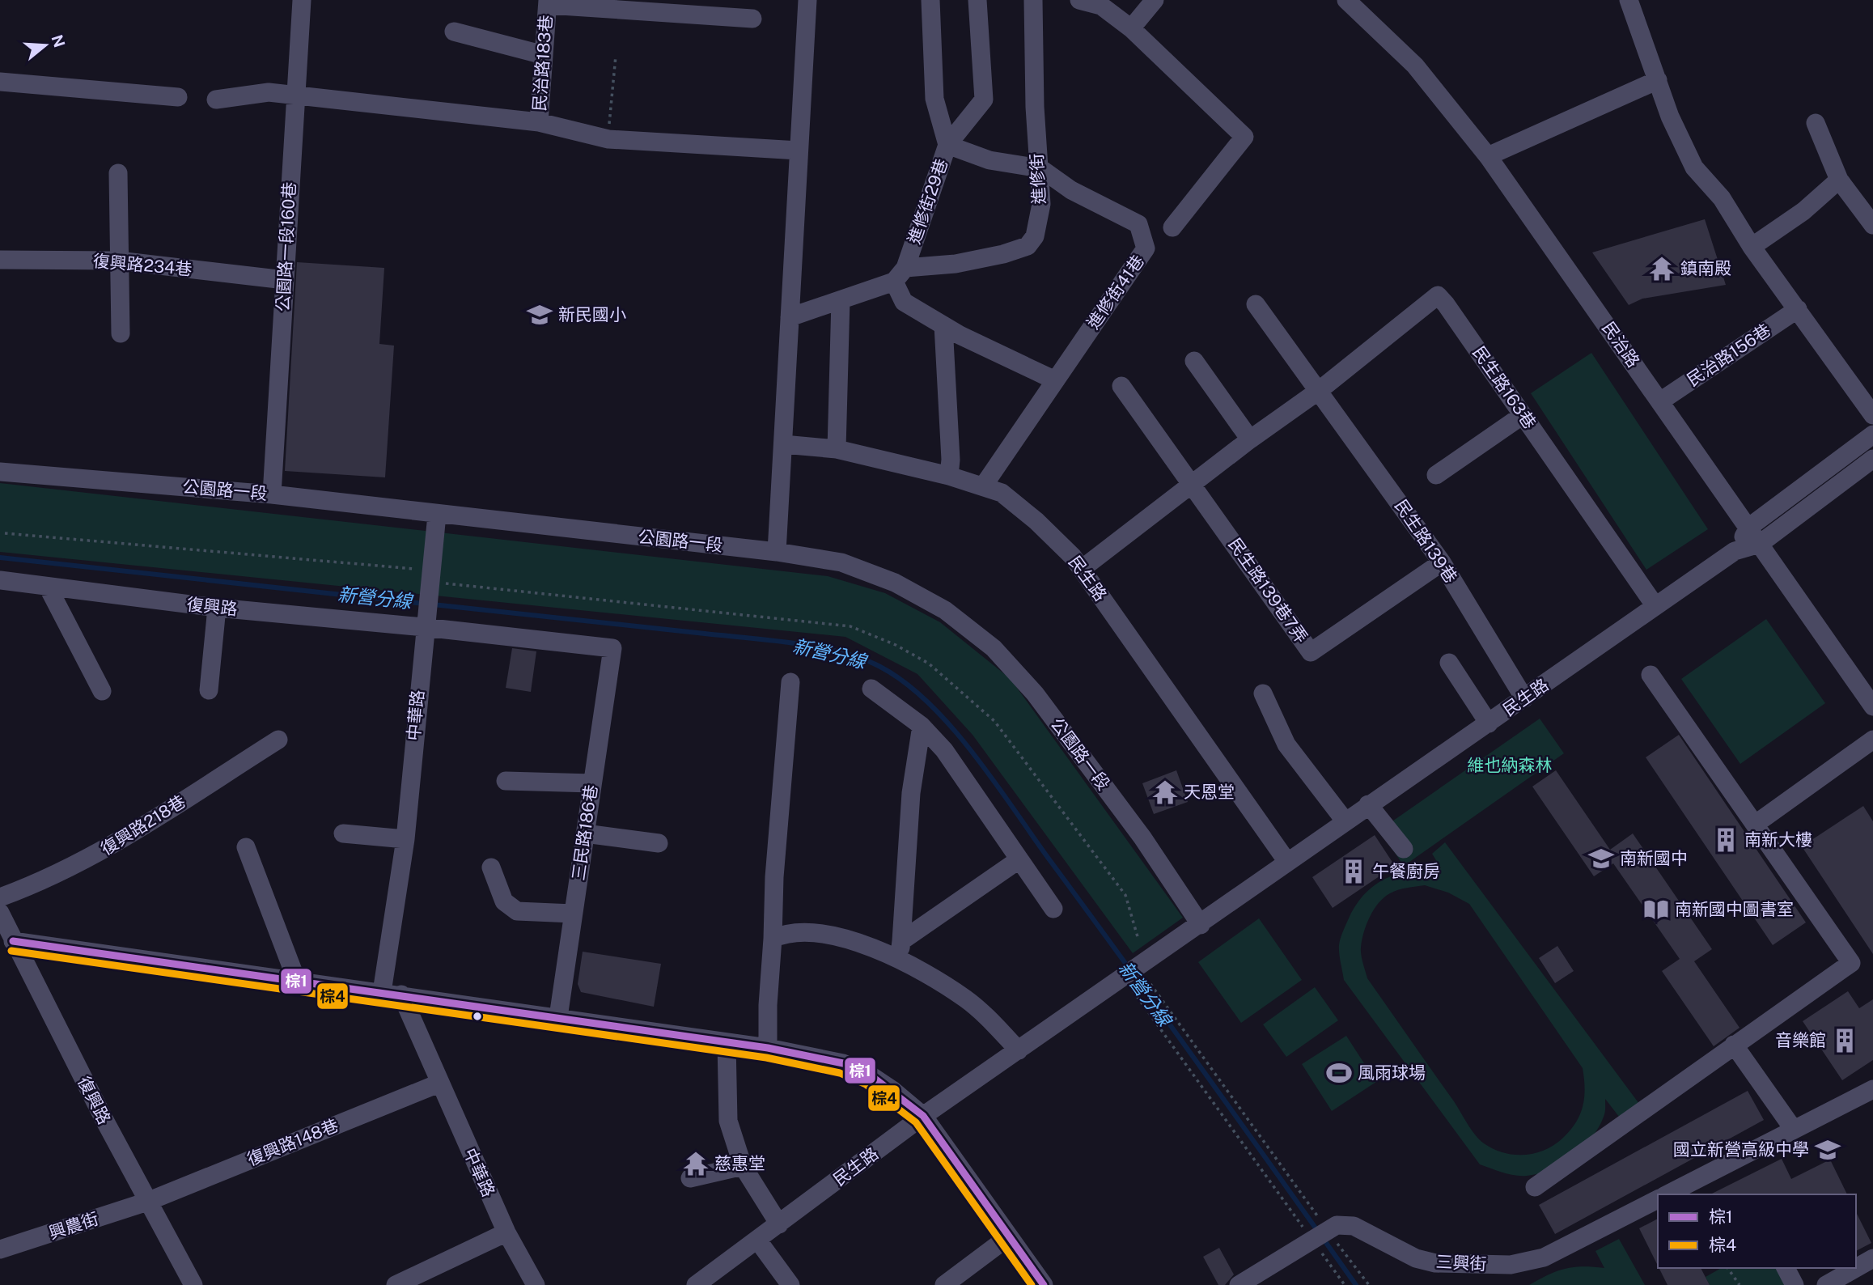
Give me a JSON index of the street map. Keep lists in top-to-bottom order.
{
  "streets": {
    "street": [
      "民治路183巷",
      "進修街",
      "進修街29巷",
      "公園路一段160巷",
      "復興路234巷",
      "進修街41巷",
      "民治路",
      "民治路156巷",
      "民生路163巷",
      "公園路一段",
      "民生路139巷",
      "民生路",
      "民生路139巷7弄",
      "復興路",
      "中華路",
      "復興路218巷",
      "三民路186巷",
      "復興路148巷",
      "興農街",
      "三興街"
    ]
  },
  "crossings": [
    ["進修街", "進修街29巷"],
    ["進修街", "進修街41巷"],
    ["進修街29巷", "進修街41巷"],
    ["公園路一段160巷", "復興路234巷"],
    ["公園路一段160巷", "公園路一段"],
    ["民治路", "民治路156巷"],
    ["民治路", "民生路"],
    ["民生路163巷", "民生路139巷"],
    ["民生路163巷", "民生路"],
    ["民生路163巷", "民生路139巷7弄"],
    ["公園路一段", "民生路"],
    ["公園路一段", "中華路"],
    ["民生路139巷", "民生路"],
    ["民生路139巷", "民生路139巷7弄"],
    ["復興路", "中華路"],
    ["復興路", "三民路186巷"],
    ["復興路", "復興路148巷"],
    ["復興路", "興農街"],
    ["中華路", "三民路186巷"],
    ["中華路", "復興路148巷"],
    ["復興路148巷", "興農街"]
  ],
  "water": ["新營分線"],
  "parks": ["維也納森林"],
  "places": {
    "temple": ["鎮南殿", "天恩堂", "慈惠堂"],
    "school or university": ["新民國小", "南新國中", "國立新營高級中學"],
    "building": ["南新大樓", "午餐廚房", "音樂館"],
    "library": ["南新國中圖書室"],
    "sports": ["風雨球場"]
  },
  "lines": ["transit line 棕1", "transit line 棕4"],
  "legend": ["棕1", "棕4"],
  "north": "right"
}
